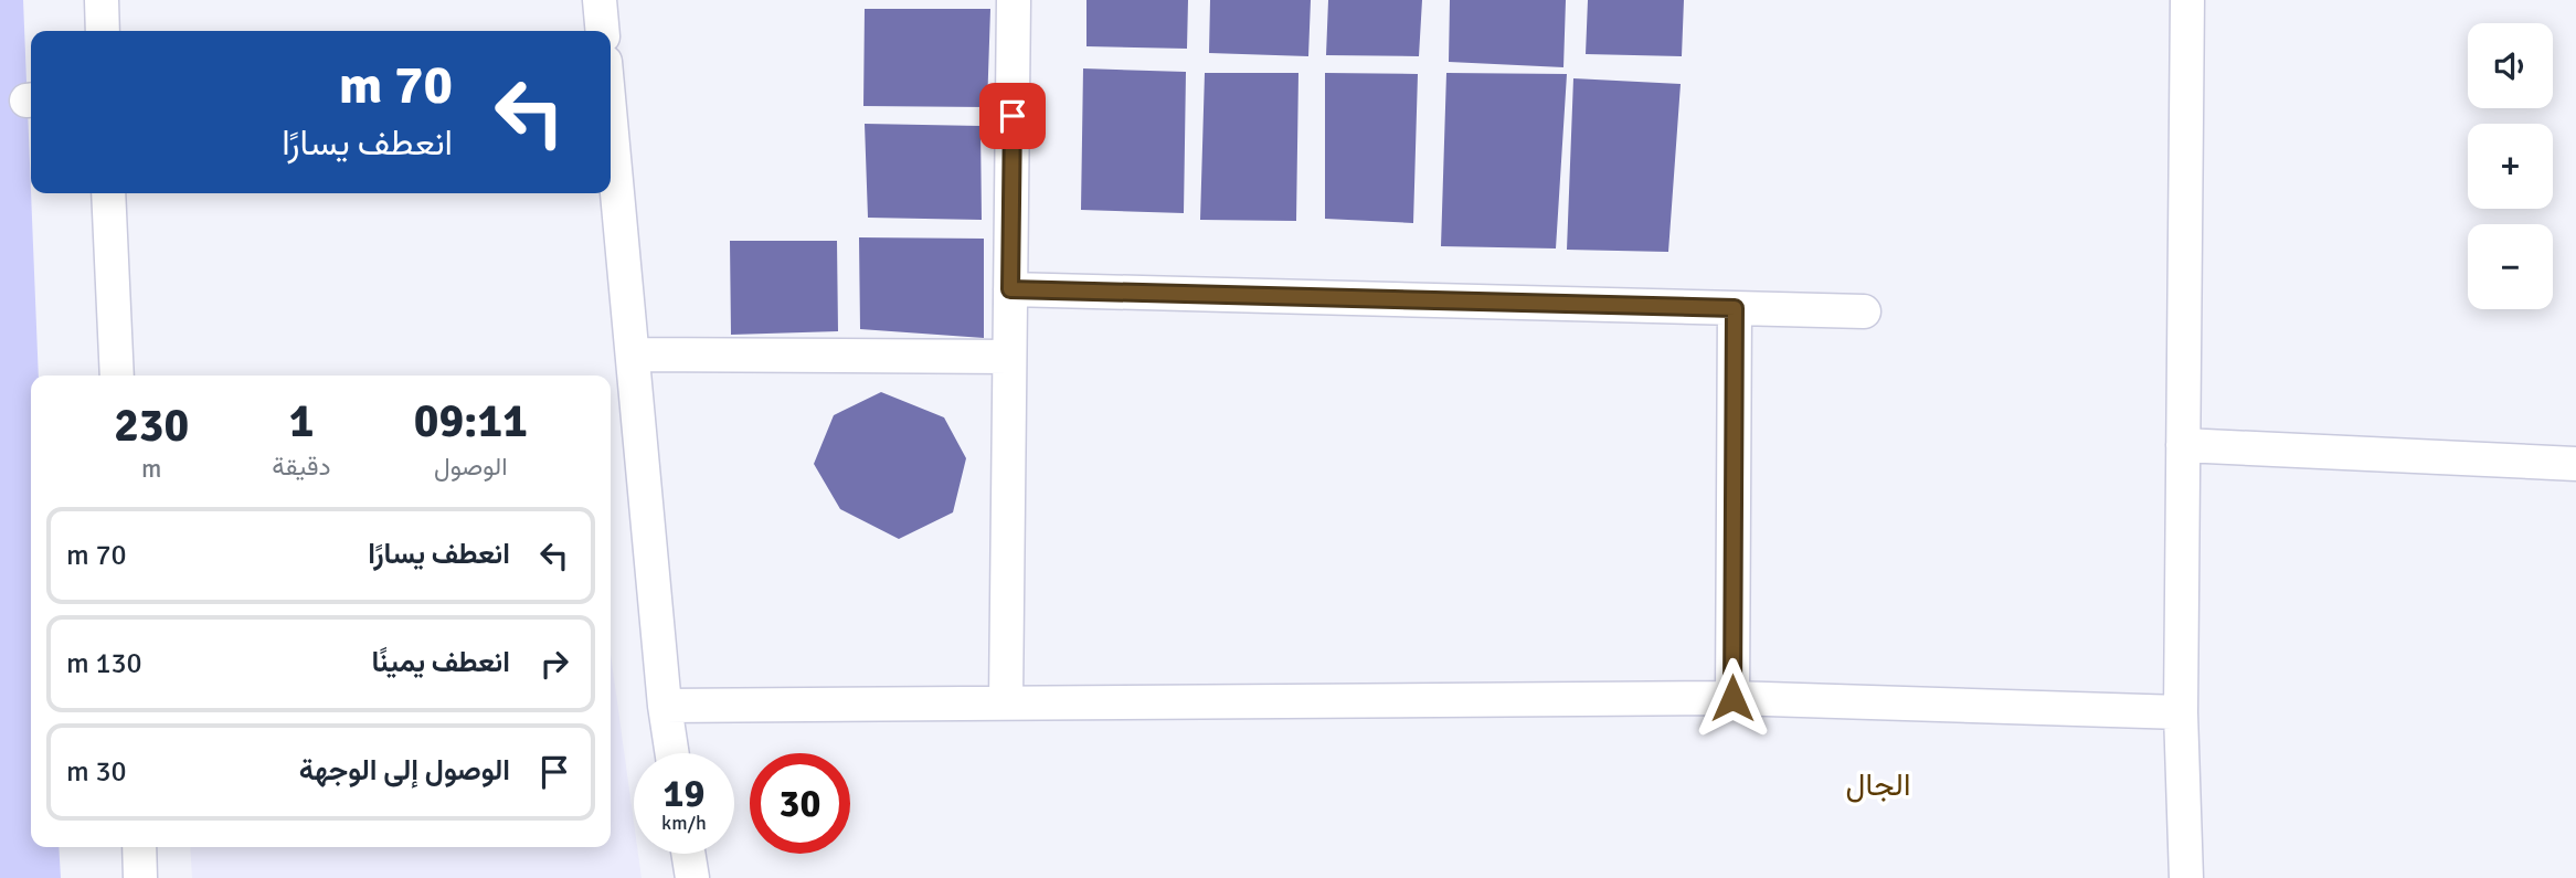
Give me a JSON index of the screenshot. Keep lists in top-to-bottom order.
{
  "districts": ["الجال"],
  "page": {
    "map_buttons": ["+", "−"],
    "turn": ["70 m", "انعطف يسارًا"],
    "eta": [
      "09:11",
      "الوصول",
      "1",
      "دقيقة",
      "230",
      "m"
    ],
    "list": [
      {
        "name": "انعطف يسارًا",
        "value": "70 m"
      },
      {
        "name": "انعطف يمينًا",
        "value": "130 m"
      },
      {
        "name": "الوصول إلى الوجهة",
        "value": "30 m"
      }
    ],
    "speed": "19 km/h",
    "limit": "30"
  }
}
